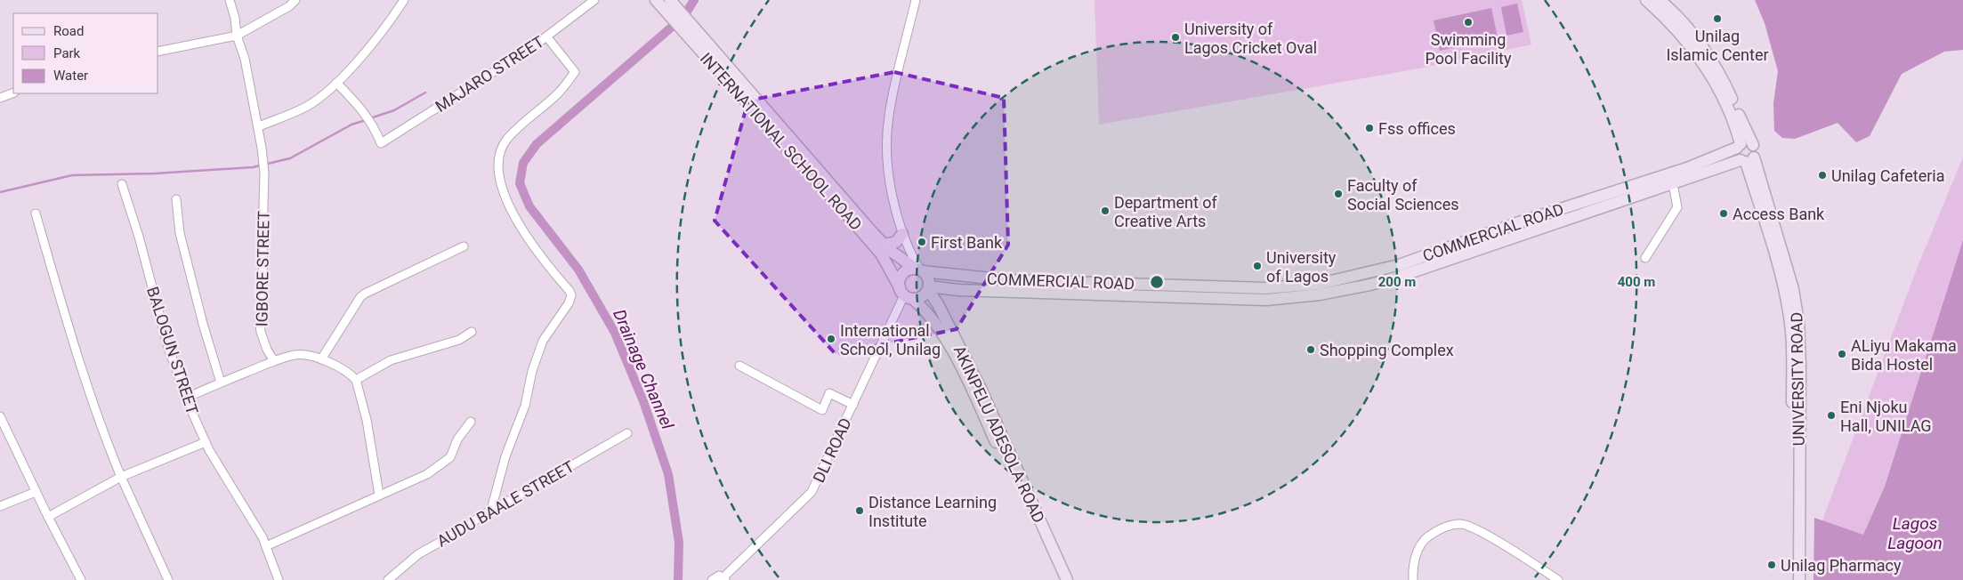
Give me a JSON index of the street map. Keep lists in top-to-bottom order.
{
  "streets": {
    "street": [
      "MAJARO STREET",
      "INTERNATIONAL SCHOOL ROAD",
      "COMMERCIAL ROAD",
      "IGBORE STREET",
      "BALOGUN STREET",
      "UNIVERSITY ROAD",
      "AKINPELU ADESOLA ROAD",
      "DLI ROAD",
      "AUDU BAALE STREET"
    ]
  },
  "crossings": [
    ["INTERNATIONAL SCHOOL ROAD", "COMMERCIAL ROAD"],
    ["INTERNATIONAL SCHOOL ROAD", "AKINPELU ADESOLA ROAD"],
    ["INTERNATIONAL SCHOOL ROAD", "DLI ROAD"],
    ["COMMERCIAL ROAD", "UNIVERSITY ROAD"],
    ["COMMERCIAL ROAD", "AKINPELU ADESOLA ROAD"],
    ["COMMERCIAL ROAD", "DLI ROAD"],
    ["AKINPELU ADESOLA ROAD", "DLI ROAD"]
  ],
  "water": ["Drainage Channel", "Lagos Lagoon"],
  "places": [
    "Unilag Islamic Center",
    "Swimming Pool Facility",
    "University of Lagos Cricket Oval",
    "Fss offices",
    "Unilag Cafeteria",
    "Faculty of Social Sciences",
    "Department of Creative Arts",
    "Access Bank",
    "First Bank",
    "University of Lagos",
    "International School, Unilag",
    "Shopping Complex",
    "ALiyu Makama Bida Hostel",
    "Eni Njoku Hall, UNILAG",
    "Distance Learning Institute",
    "Unilag Pharmacy"
  ],
  "legend": ["Road", "Park", "Water"],
  "rings": ["200 m", "400 m"]
}
